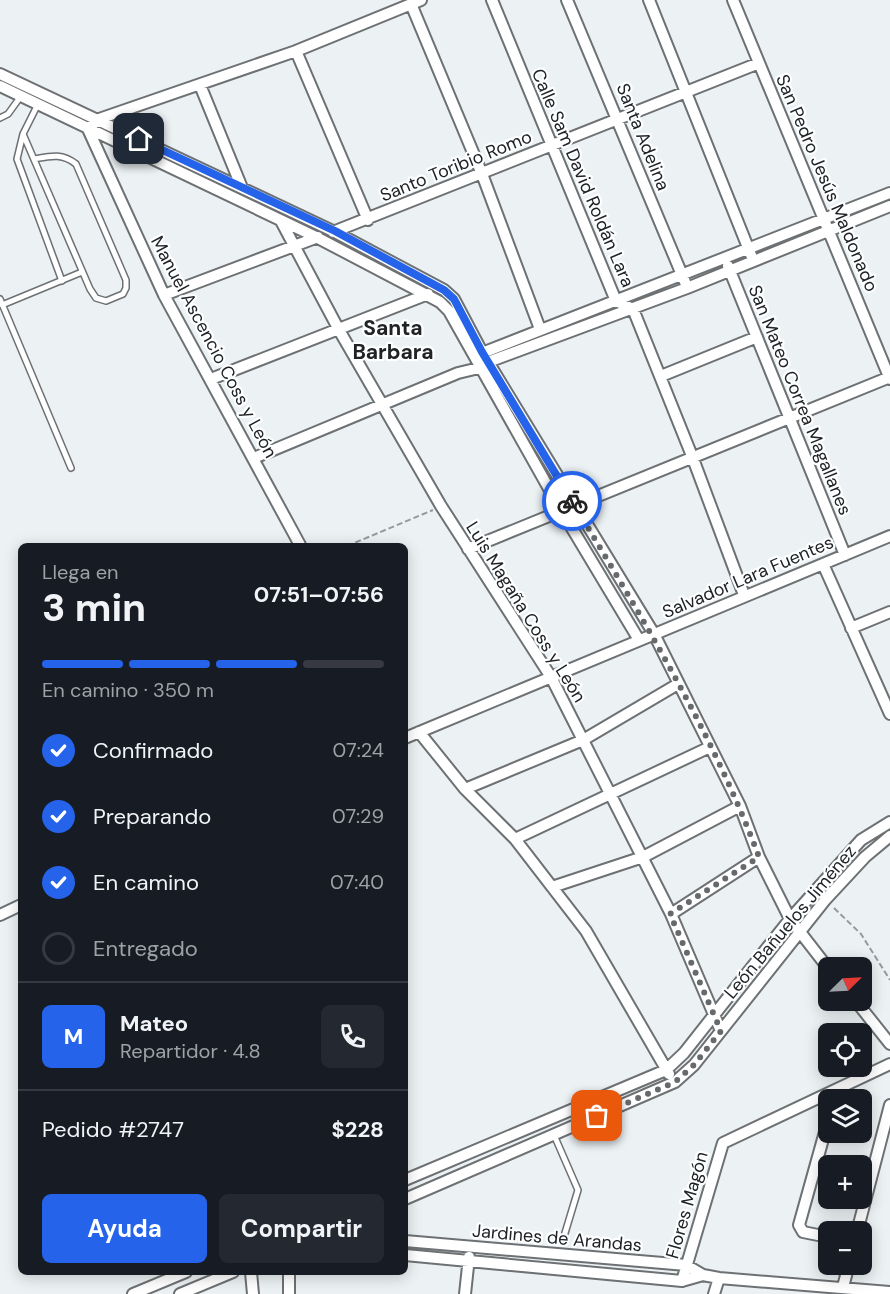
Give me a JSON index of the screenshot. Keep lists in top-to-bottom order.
{
  "streets": {
    "street": [
      "Santa Adelina",
      "Santo Toribio Romo",
      "Calle Sam David Roldán Lara",
      "San Pedro Jesús Maldonado",
      "Manuel Ascencio Coss y León",
      "San Mateo Correa Magallanes",
      "Salvador Lara Fuentes",
      "Luis Magaña Coss y León",
      "León Bañuelos Jiménez",
      "Flores Magón",
      "Jardines de Arandas"
    ]
  },
  "crossings": [
    ["Santa Adelina", "Santo Toribio Romo"],
    ["Santo Toribio Romo", "Calle Sam David Roldán Lara"],
    ["Santo Toribio Romo", "San Pedro Jesús Maldonado"],
    ["Santo Toribio Romo", "Manuel Ascencio Coss y León"],
    ["Santo Toribio Romo", "San Mateo Correa Magallanes"],
    ["Santo Toribio Romo", "Luis Magaña Coss y León"],
    ["Calle Sam David Roldán Lara", "Salvador Lara Fuentes"],
    ["San Mateo Correa Magallanes", "Salvador Lara Fuentes"],
    ["Salvador Lara Fuentes", "Luis Magaña Coss y León"],
    ["Luis Magaña Coss y León", "León Bañuelos Jiménez"],
    ["Flores Magón", "Jardines de Arandas"]
  ],
  "districts": ["Santa Barbara"],
  "north": "top right",
  "page": {
    "heading": ["3 min", "Llega en", "07:51–07:56"],
    "panel": [
      "Mateo",
      "Repartidor · 4.8",
      "Pedido #2747",
      "$228"
    ],
    "bar": "En camino · 350 m",
    "list": [
      ["Confirmado", "07:24"],
      ["Preparando", "07:29"],
      ["En camino", "07:40"],
      "Entregado"
    ],
    "map_buttons": ["+", "−"],
    "round": "M",
    "buttons": ["Ayuda", "Compartir"]
  }
}
